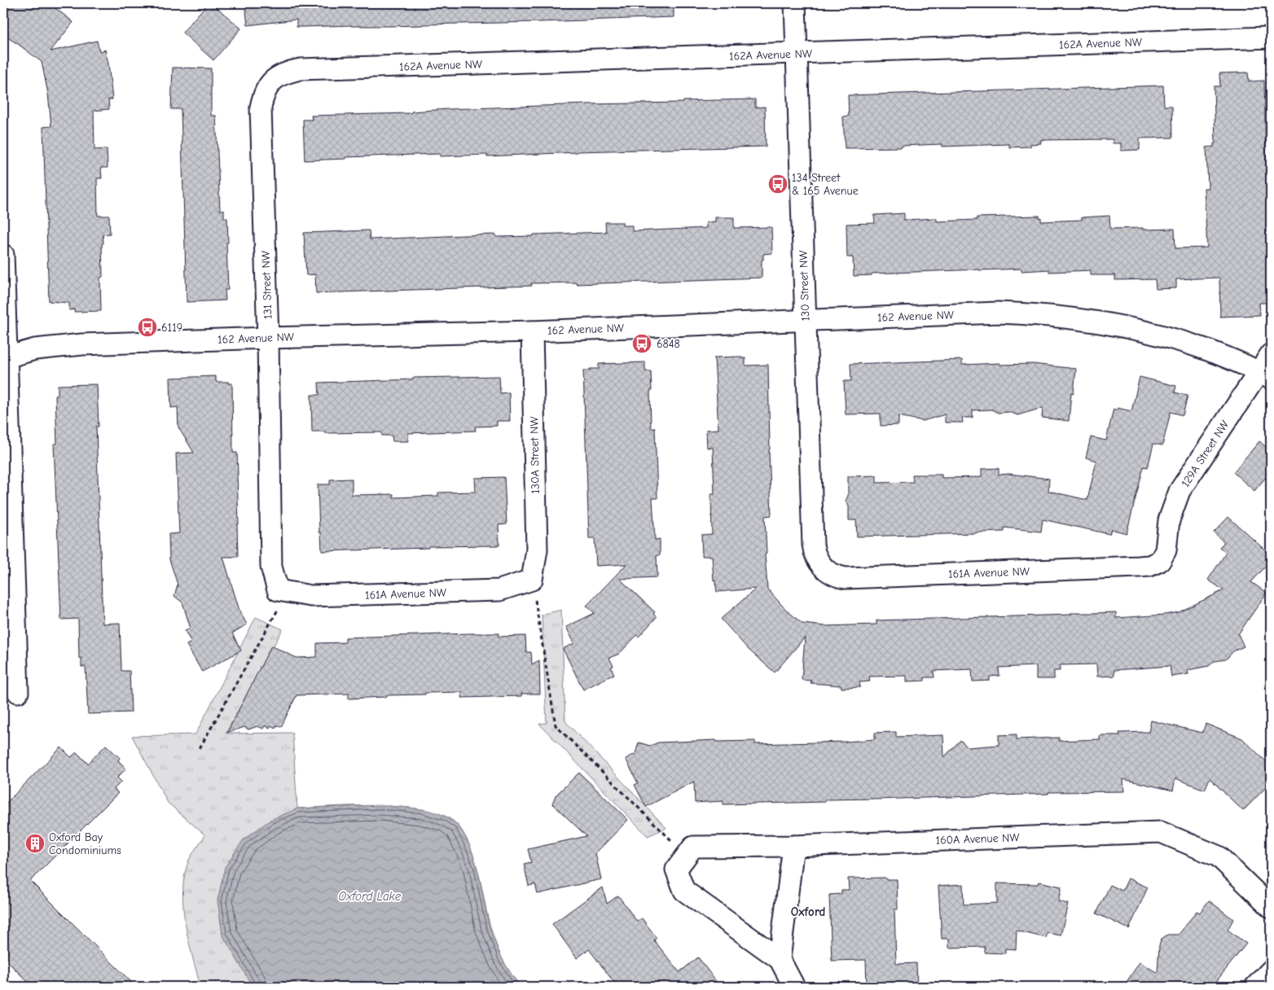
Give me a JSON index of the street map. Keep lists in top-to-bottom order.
{
  "streets": {
    "street": [
      "162A Avenue NW",
      "131 Street NW",
      "130 Street NW",
      "162 Avenue NW",
      "129A Street NW",
      "130A Street NW",
      "161A Avenue NW",
      "160A Avenue NW"
    ]
  },
  "crossings": [
    ["162A Avenue NW", "131 Street NW"],
    ["162A Avenue NW", "130 Street NW"],
    ["131 Street NW", "162 Avenue NW"],
    ["131 Street NW", "161A Avenue NW"],
    ["130 Street NW", "162 Avenue NW"],
    ["130 Street NW", "161A Avenue NW"],
    ["162 Avenue NW", "129A Street NW"],
    ["162 Avenue NW", "130A Street NW"],
    ["129A Street NW", "161A Avenue NW"],
    ["130A Street NW", "161A Avenue NW"]
  ],
  "districts": ["Oxford"],
  "water": ["Oxford Lake"],
  "places": {
    "bus stop": ["134 Street & 165 Avenue", "6119", "6848"],
    "building": ["Oxford Bay Condominiums"]
  }
}
